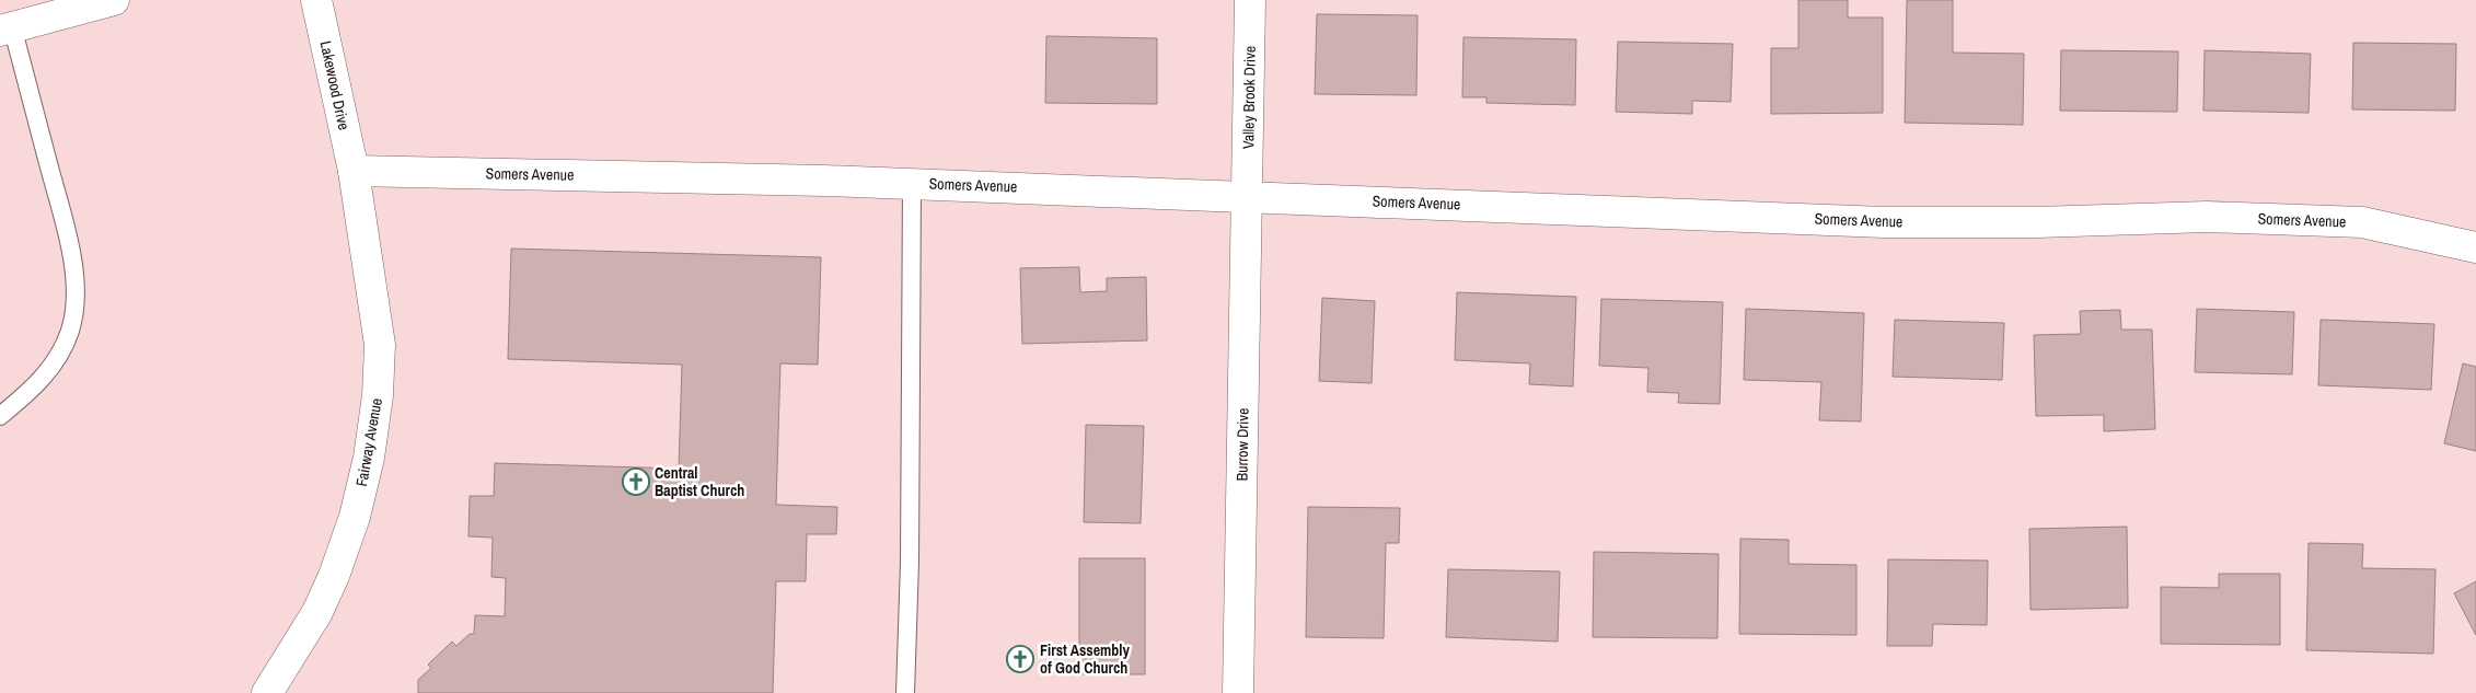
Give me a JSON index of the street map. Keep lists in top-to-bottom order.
{
  "streets": {
    "street": [
      "Lakewood Drive",
      "Valley Brook Drive",
      "Somers Avenue",
      "Fairway Avenue",
      "Burrow Drive"
    ]
  },
  "crossings": [
    ["Lakewood Drive", "Somers Avenue"],
    ["Lakewood Drive", "Fairway Avenue"],
    ["Valley Brook Drive", "Somers Avenue"],
    ["Valley Brook Drive", "Burrow Drive"],
    ["Somers Avenue", "Fairway Avenue"],
    ["Somers Avenue", "Burrow Drive"]
  ],
  "places": {
    "church": ["Central Baptist Church", "First Assembly of God Church"]
  }
}
